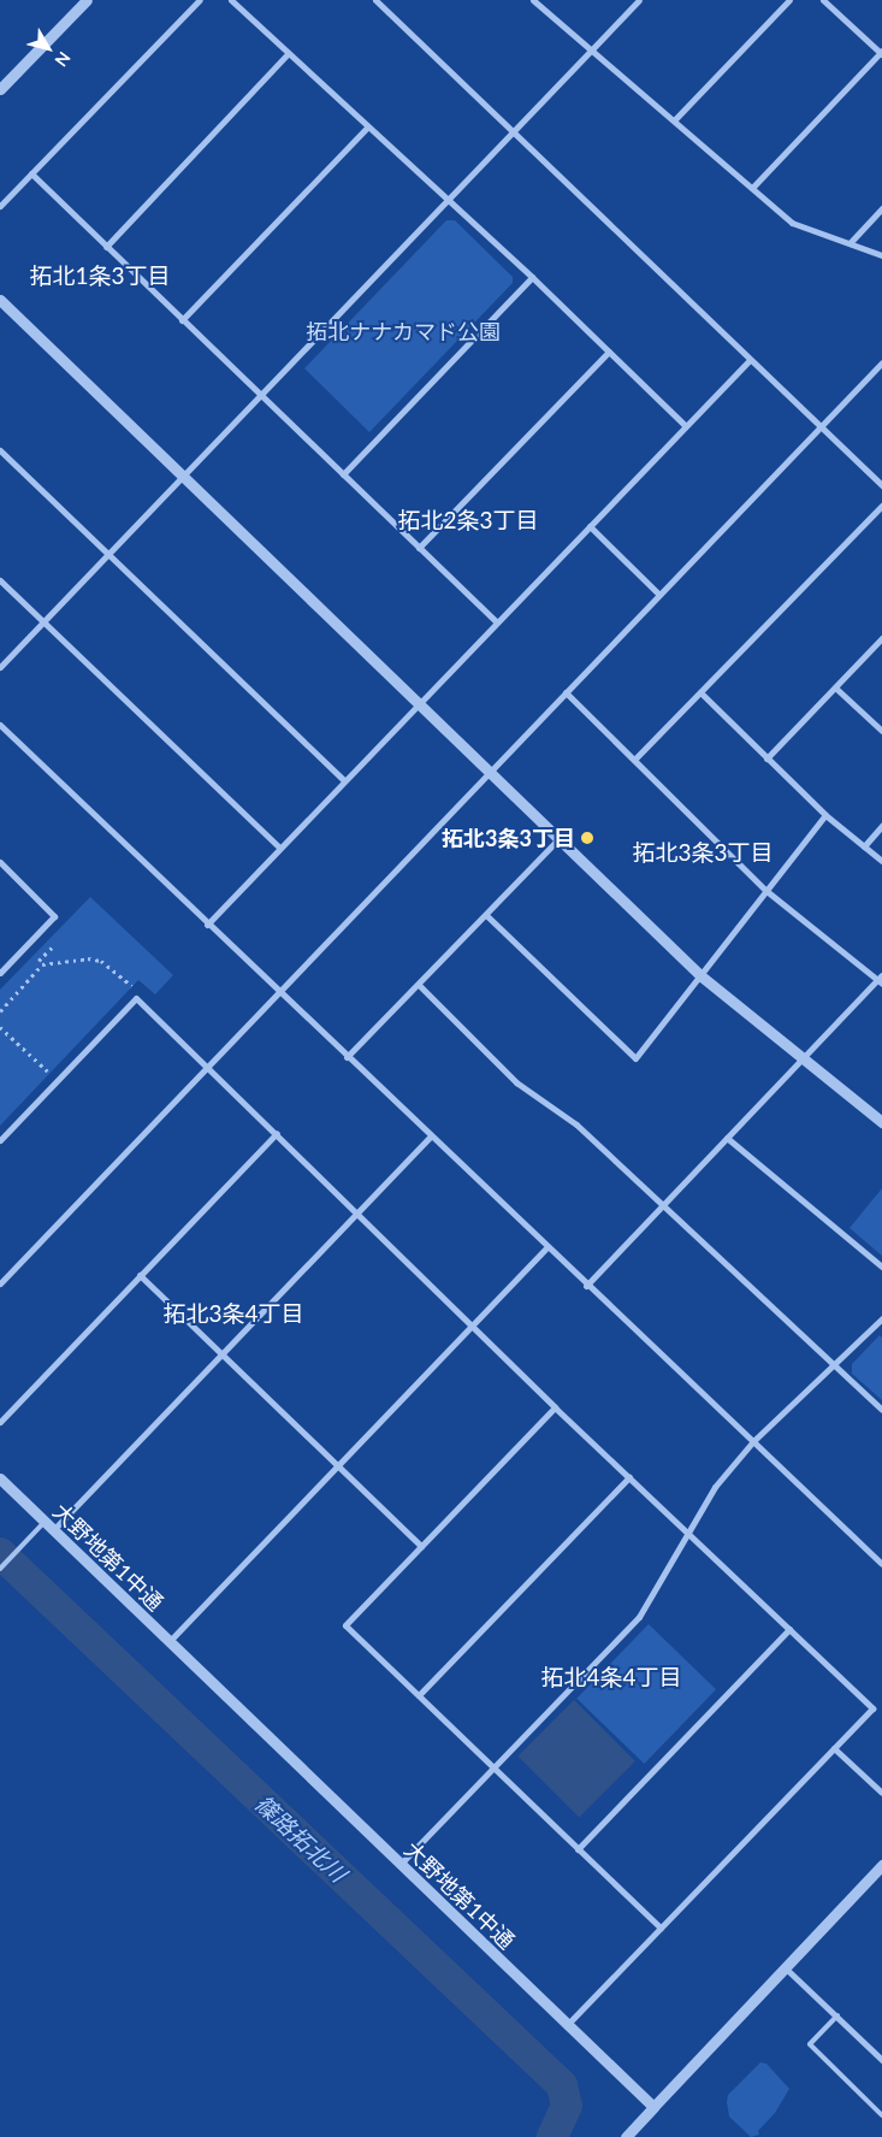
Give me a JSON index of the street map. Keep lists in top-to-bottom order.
{
  "streets": {
    "street": ["大野地第1中通"]
  },
  "districts": [
    "拓北1条3丁目",
    "拓北2条3丁目",
    "拓北3条3丁目",
    "拓北3条4丁目",
    "拓北4条4丁目"
  ],
  "water": ["篠路拓北川"],
  "parks": ["拓北ナナカマド公園"],
  "places": ["拓北3条3丁目"],
  "north": "bottom right"
}
